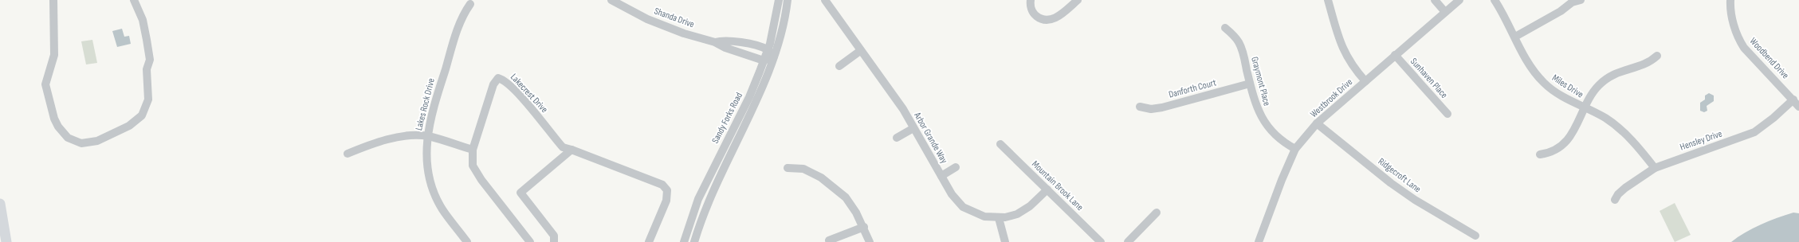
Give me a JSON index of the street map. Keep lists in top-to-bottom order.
{
  "streets": {
    "street": [
      "Shanda Drive",
      "Woodbend Drive",
      "Sunhaven Place",
      "Graymont Place",
      "Miles Drive",
      "Danforth Court",
      "Lakecrest Drive",
      "Westbrook Drive",
      "Lakes Rock Drive",
      "Sandy Forks Road",
      "Arbor Grande Way",
      "Hensley Drive",
      "Ridgecroft Lane",
      "Mountain Brook Lane"
    ]
  },
  "crossings": [
    ["Shanda Drive", "Sandy Forks Road"],
    ["Woodbend Drive", "Hensley Drive"],
    ["Sunhaven Place", "Westbrook Drive"],
    ["Graymont Place", "Danforth Court"],
    ["Graymont Place", "Westbrook Drive"],
    ["Miles Drive", "Hensley Drive"],
    ["Westbrook Drive", "Ridgecroft Lane"],
    ["Arbor Grande Way", "Mountain Brook Lane"]
  ]
}
